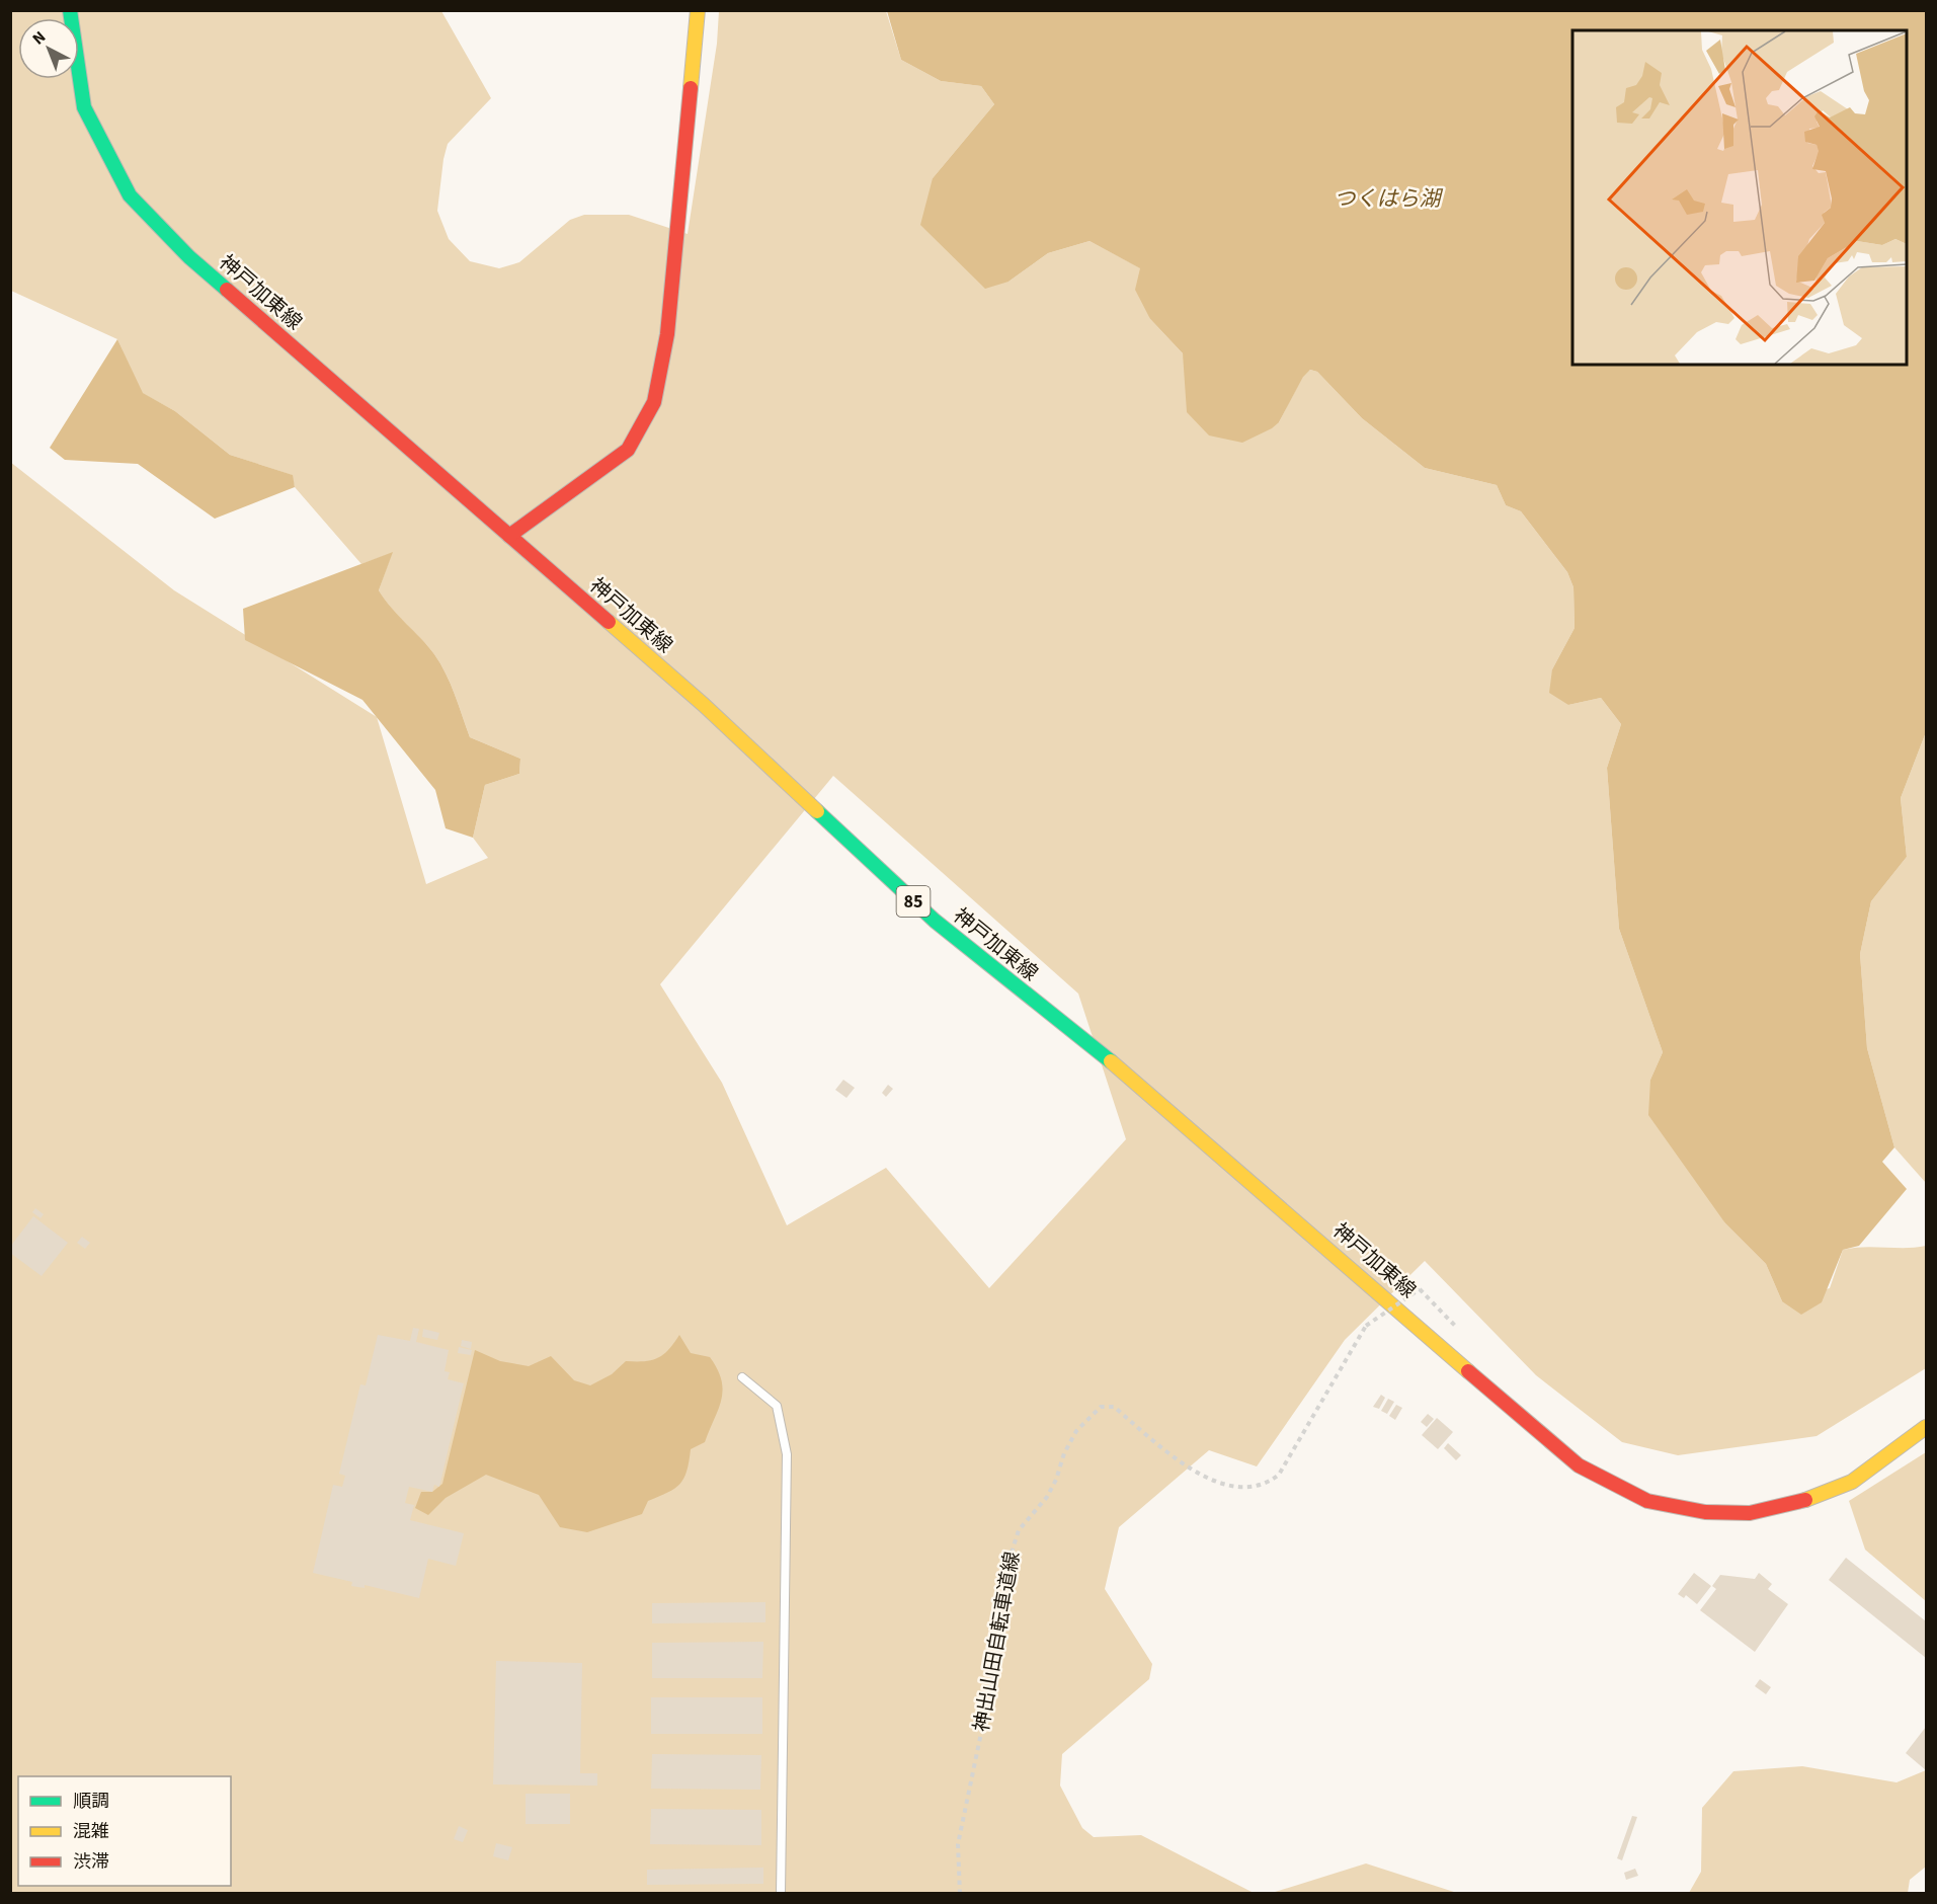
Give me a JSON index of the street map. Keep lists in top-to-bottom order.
{
  "streets": {
    "main road": ["神戸加東線", "85"],
    "path": ["神出山田自転車道線"]
  },
  "water": ["つくはら湖"],
  "legend": ["順調", "混雑", "渋滞"],
  "north": "top left"
}
